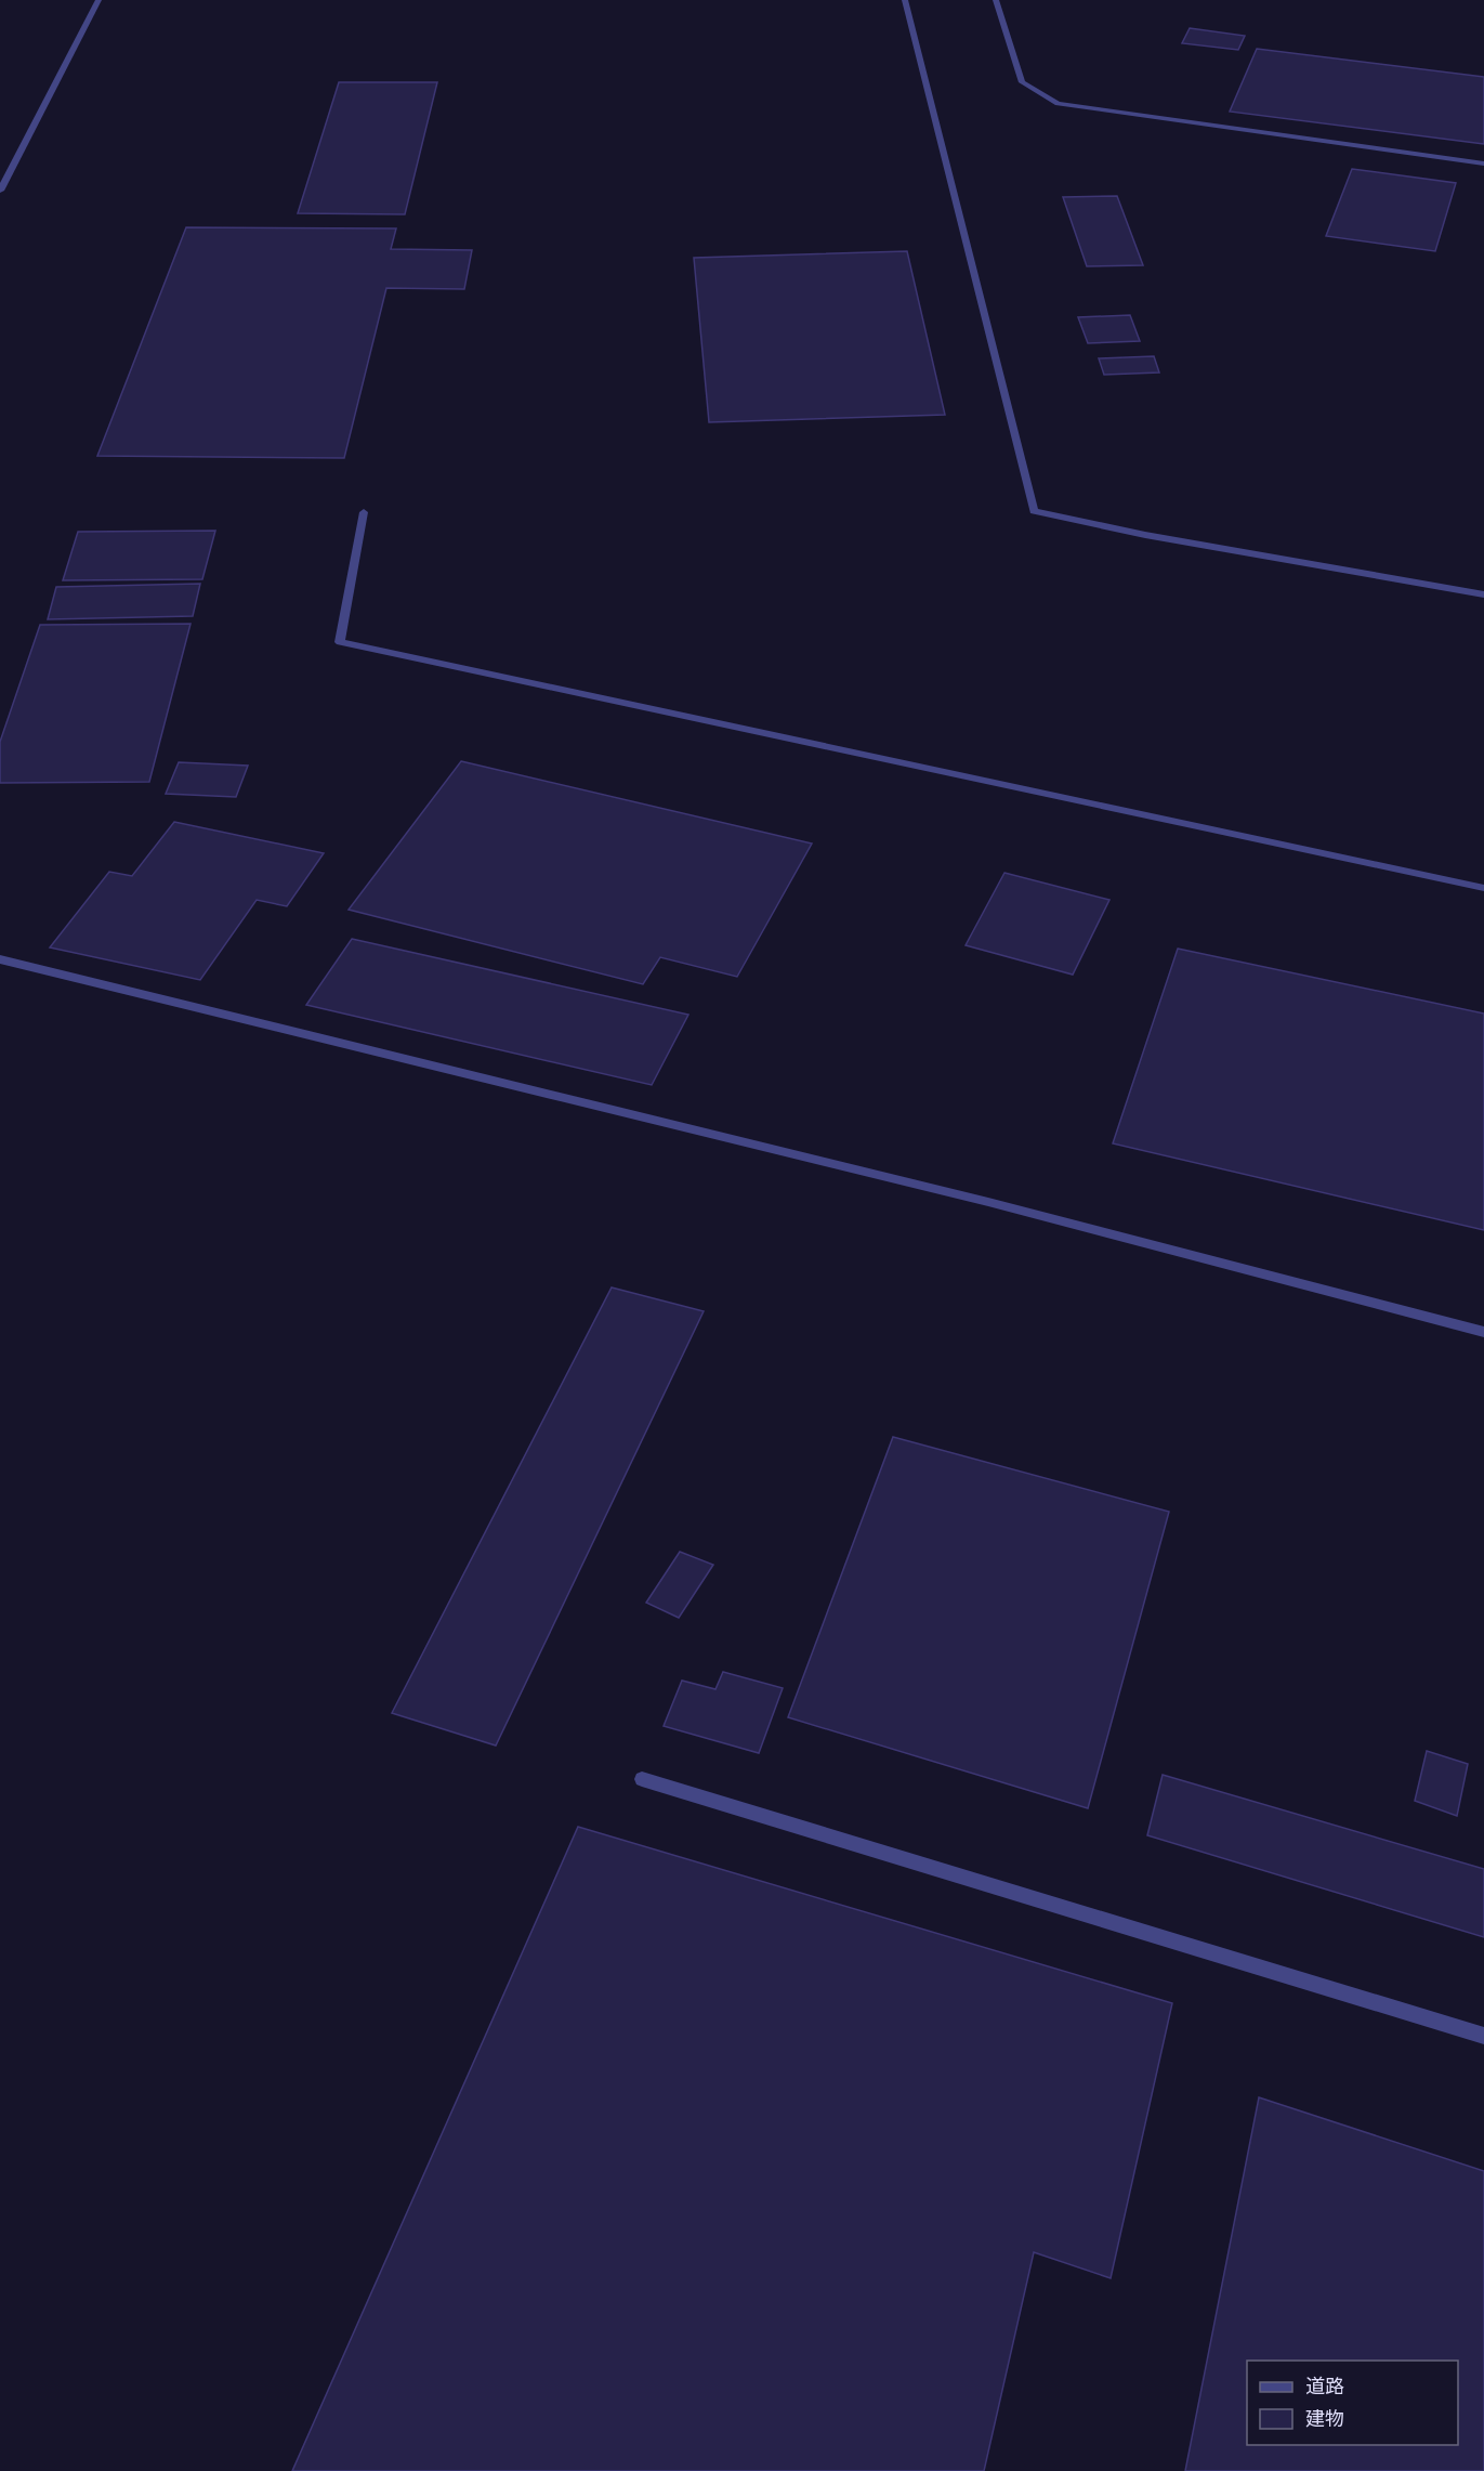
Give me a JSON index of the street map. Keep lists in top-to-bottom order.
{
  "legend": ["道路", "建物"]
}
